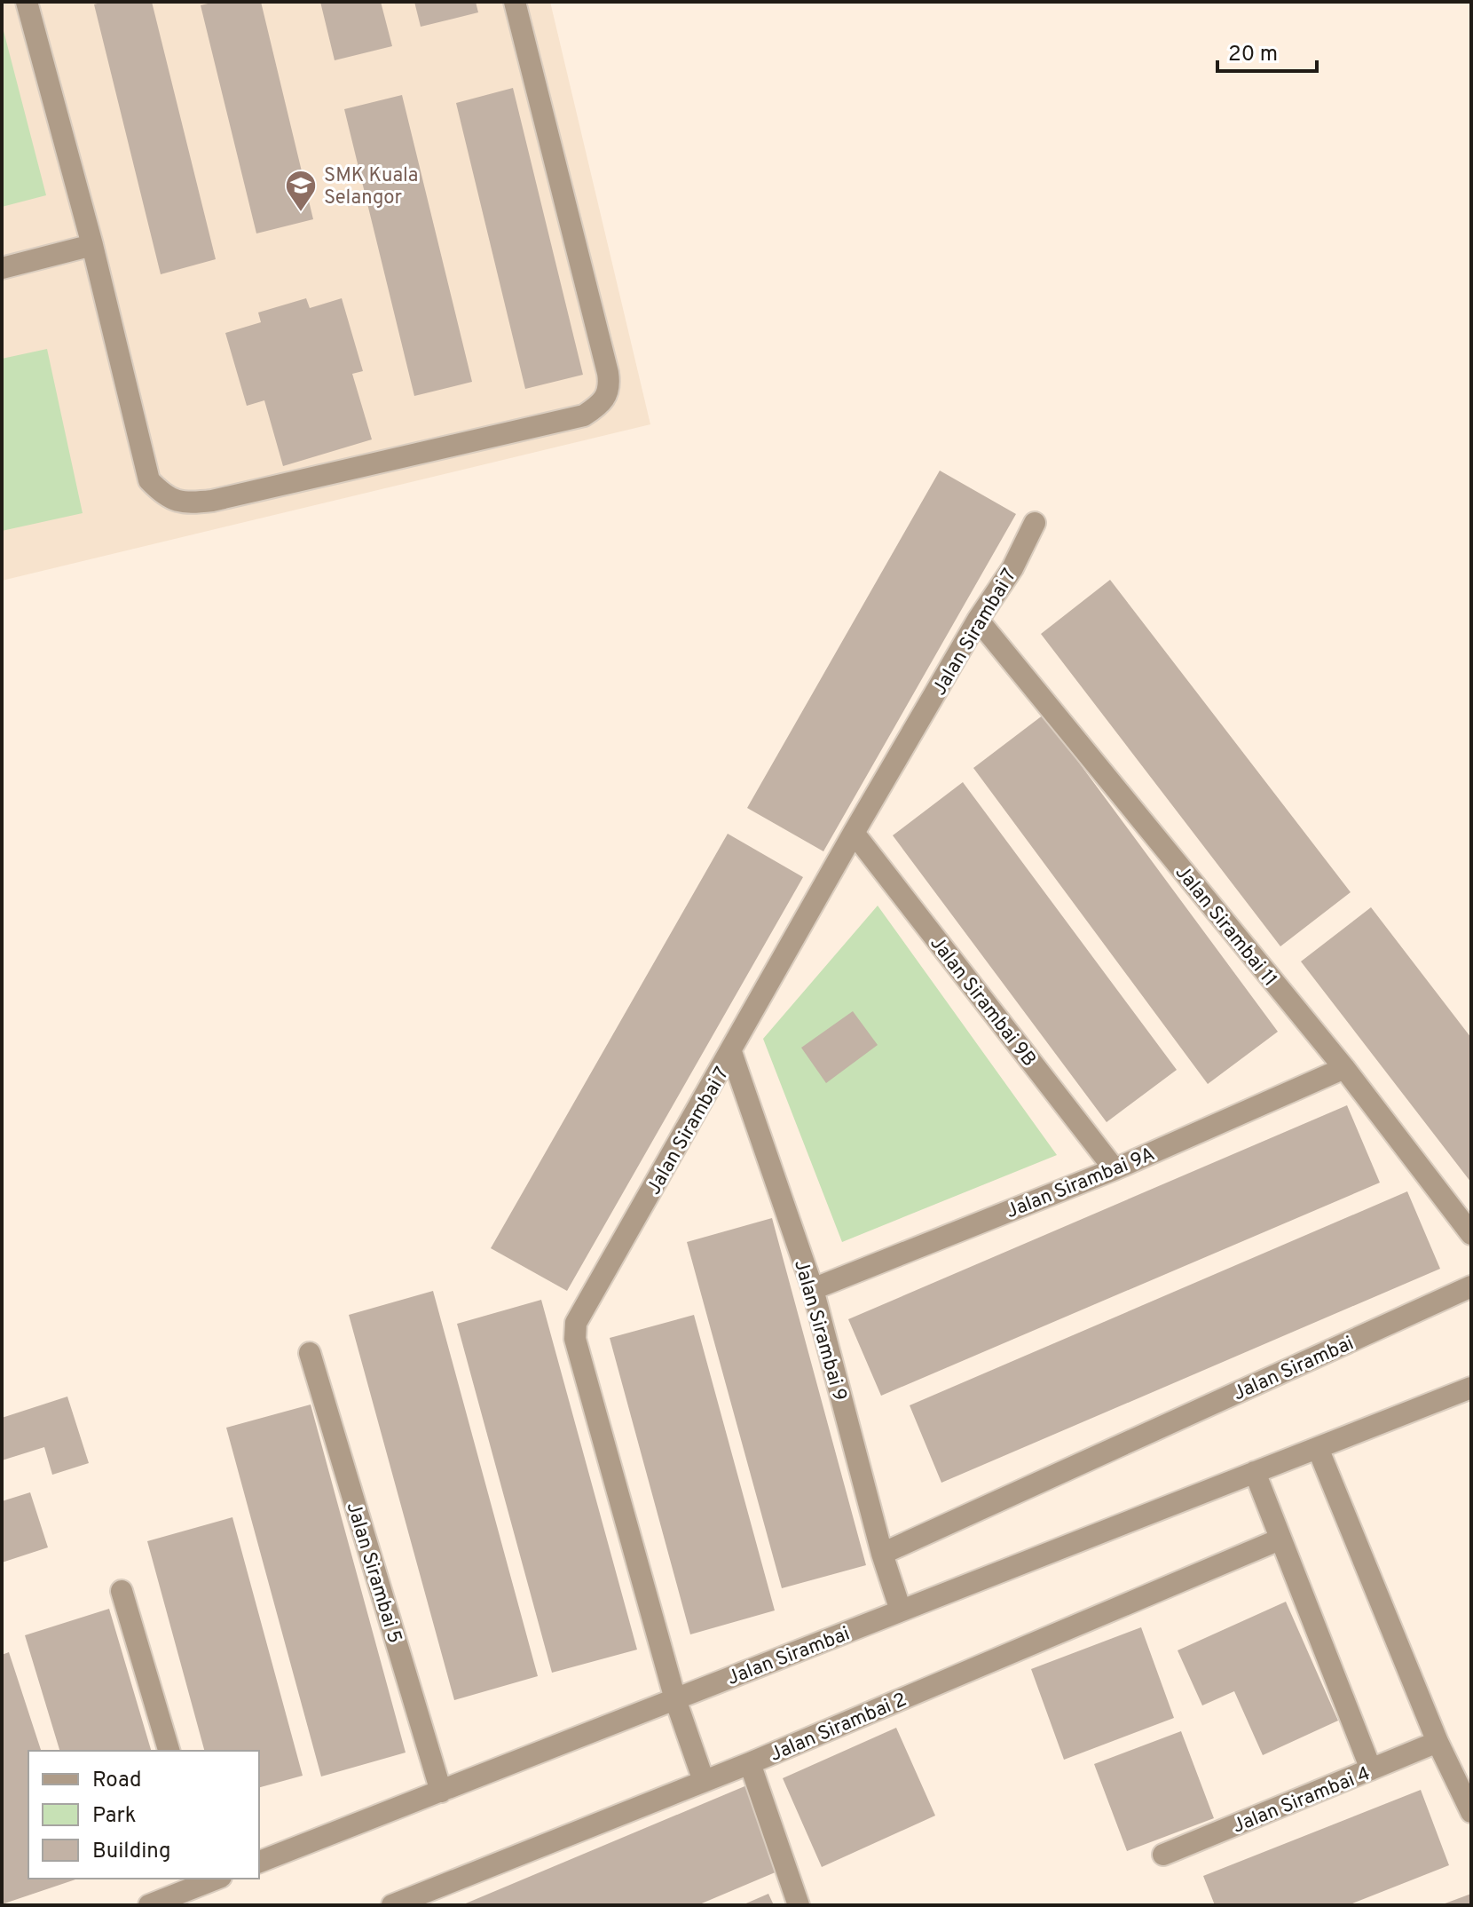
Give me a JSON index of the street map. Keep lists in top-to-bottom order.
{
  "streets": {
    "street": [
      "Jalan Sirambai 7",
      "Jalan Sirambai 11",
      "Jalan Sirambai 9B",
      "Jalan Sirambai 9A",
      "Jalan Sirambai 9",
      "Jalan Sirambai",
      "Jalan Sirambai 5",
      "Jalan Sirambai 2",
      "Jalan Sirambai 4"
    ]
  },
  "crossings": [
    ["Jalan Sirambai 7", "Jalan Sirambai 11"],
    ["Jalan Sirambai 7", "Jalan Sirambai 9B"],
    ["Jalan Sirambai 7", "Jalan Sirambai 9"],
    ["Jalan Sirambai 7", "Jalan Sirambai"],
    ["Jalan Sirambai 7", "Jalan Sirambai 2"],
    ["Jalan Sirambai 11", "Jalan Sirambai 9A"],
    ["Jalan Sirambai 9B", "Jalan Sirambai 9A"],
    ["Jalan Sirambai 9A", "Jalan Sirambai 9"],
    ["Jalan Sirambai 9", "Jalan Sirambai"],
    ["Jalan Sirambai", "Jalan Sirambai 5"]
  ],
  "places": {
    "school or university": ["SMK Kuala Selangor"]
  },
  "legend": ["Road", "Park", "Building"],
  "scale_bar": "20 m"
}
